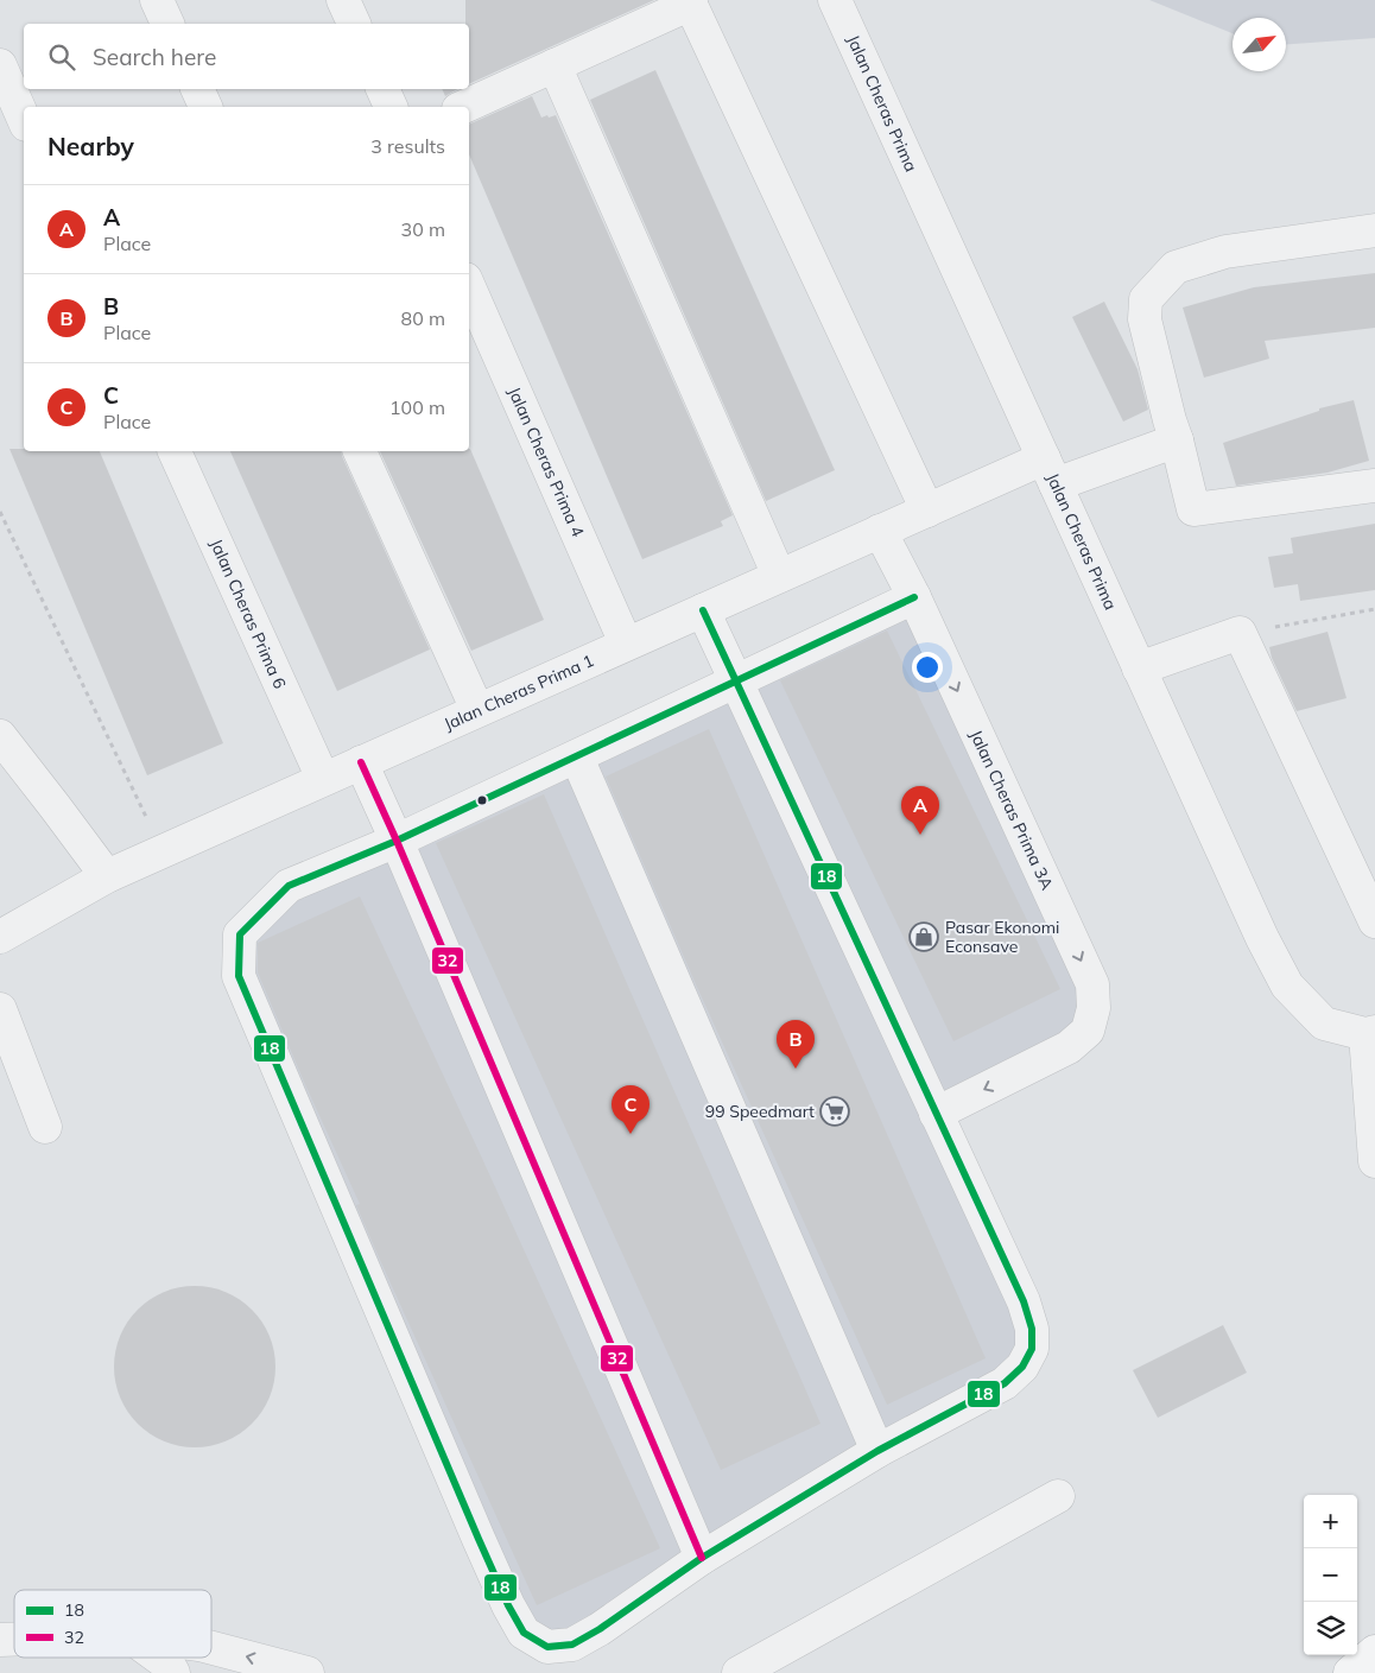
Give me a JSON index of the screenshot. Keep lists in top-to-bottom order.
{
  "streets": {
    "street": [
      "Jalan Cheras Prima",
      "Jalan Cheras Prima 4",
      "Jalan Cheras Prima 6",
      "Jalan Cheras Prima 1",
      "Jalan Cheras Prima 3A"
    ]
  },
  "crossings": [
    ["Jalan Cheras Prima", "Jalan Cheras Prima 1"],
    ["Jalan Cheras Prima 4", "Jalan Cheras Prima 1"],
    ["Jalan Cheras Prima 6", "Jalan Cheras Prima 1"],
    ["Jalan Cheras Prima 1", "Jalan Cheras Prima 3A"]
  ],
  "places": {
    "shop": ["Pasar Ekonomi Econsave"],
    "supermarket": ["99 Speedmart"]
  },
  "lines": ["transit line 18", "transit line 32"],
  "legend": ["18", "32"],
  "north": "top right",
  "page": {
    "search": "Search here",
    "heading": ["Nearby", "3 results"],
    "list": [
      {
        "mark": "A",
        "name": "A",
        "note": "Place",
        "value": "30 m"
      },
      {
        "mark": "B",
        "name": "B",
        "note": "Place",
        "value": "80 m"
      },
      {
        "mark": "C",
        "name": "C",
        "note": "Place",
        "value": "100 m"
      }
    ],
    "pins": ["A", "B", "C"],
    "map_buttons": ["+", "−"]
  }
}
